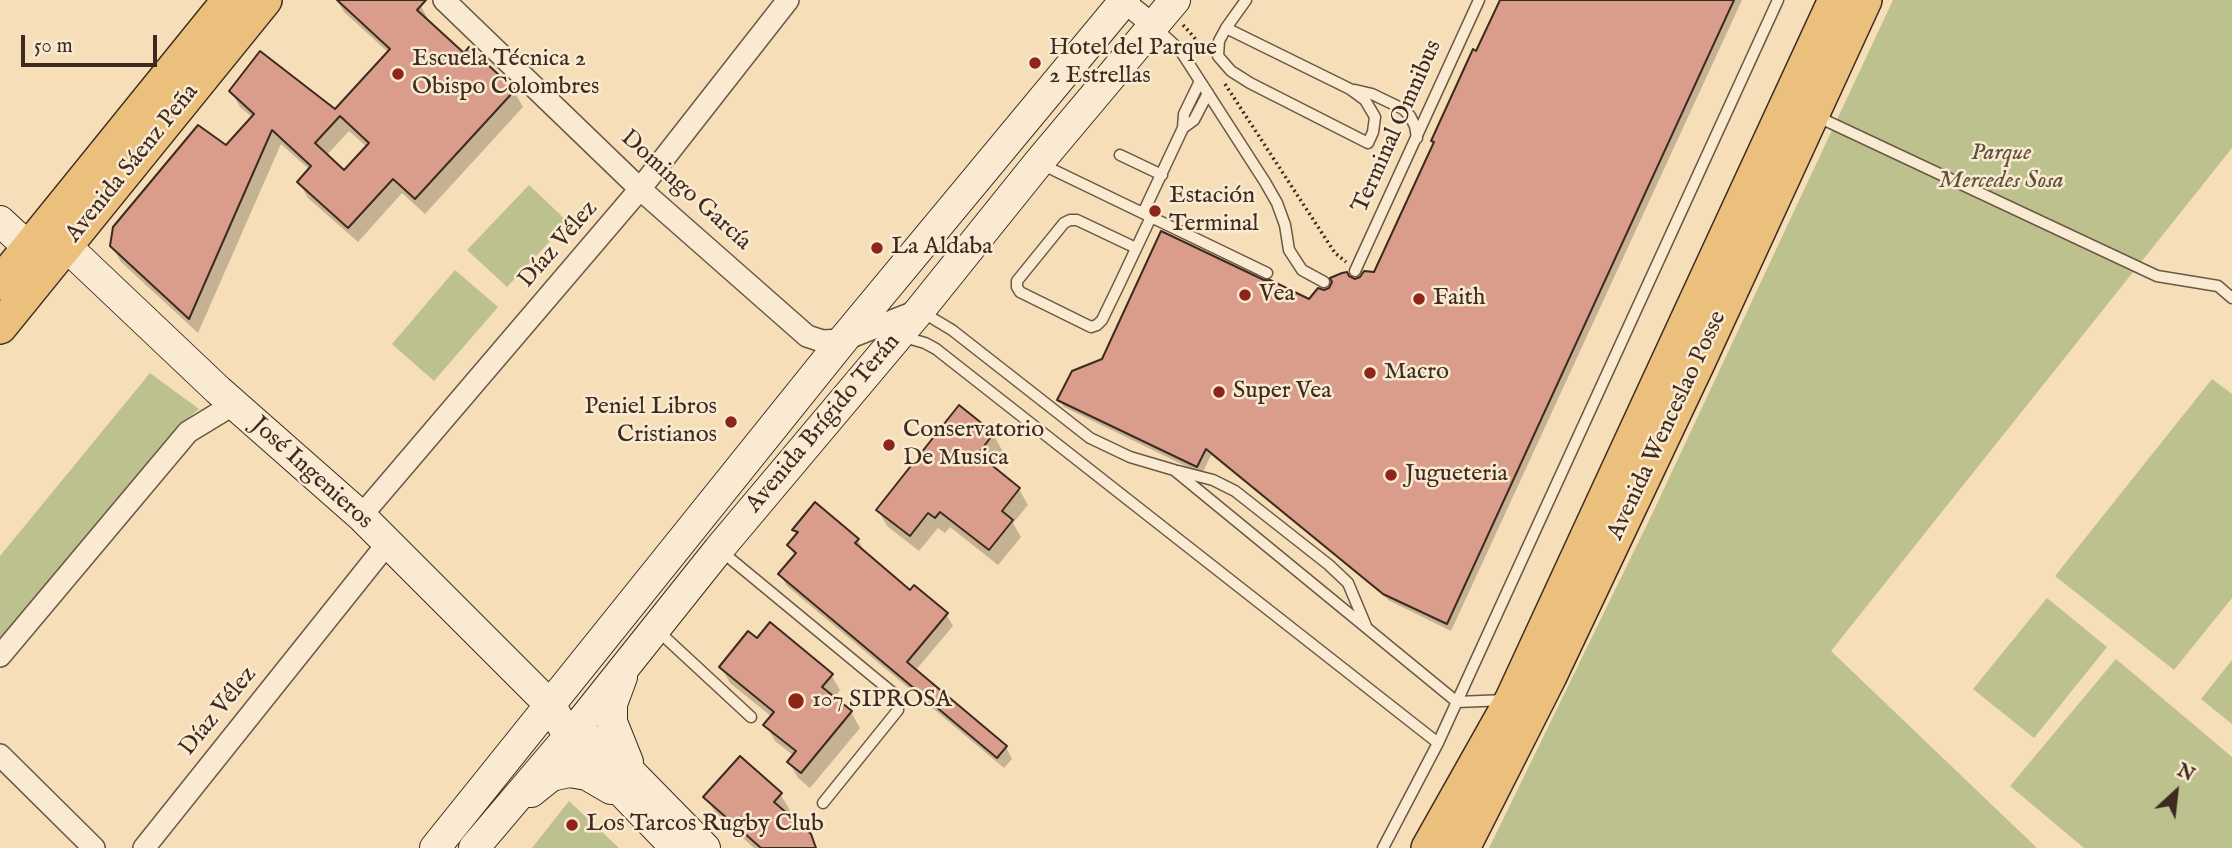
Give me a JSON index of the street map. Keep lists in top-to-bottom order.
{
  "streets": {
    "main road": [
      "Avenida Sáenz Peña",
      "Avenida Brígido Terán",
      "Avenida Wenceslao Posse",
      "José Ingenieros"
    ],
    "street": ["Domingo García", "Díaz Vélez"],
    "lane": ["Terminal Omnibus"]
  },
  "crossings": [
    ["Avenida Sáenz Peña", "José Ingenieros"],
    ["Domingo García", "Díaz Vélez"],
    ["Domingo García", "Avenida Brígido Terán"],
    ["Díaz Vélez", "José Ingenieros"],
    ["Avenida Brígido Terán", "José Ingenieros"]
  ],
  "parks": ["Parque Mercedes Sosa"],
  "places": [
    "Hotel del Parque 2 Estrellas",
    "Escuela Técnica 2 Obispo Colombres",
    "Estación Terminal",
    "La Aldaba",
    "Vea",
    "Faith",
    "Macro",
    "Super Vea",
    "Peniel Libros Cristianos",
    "Conservatorio De Musica",
    "Jugueteria",
    "107 SIPROSA",
    "Los Tarcos Rugby Club"
  ],
  "scale_bar": "50 m",
  "north": "top right"
}
